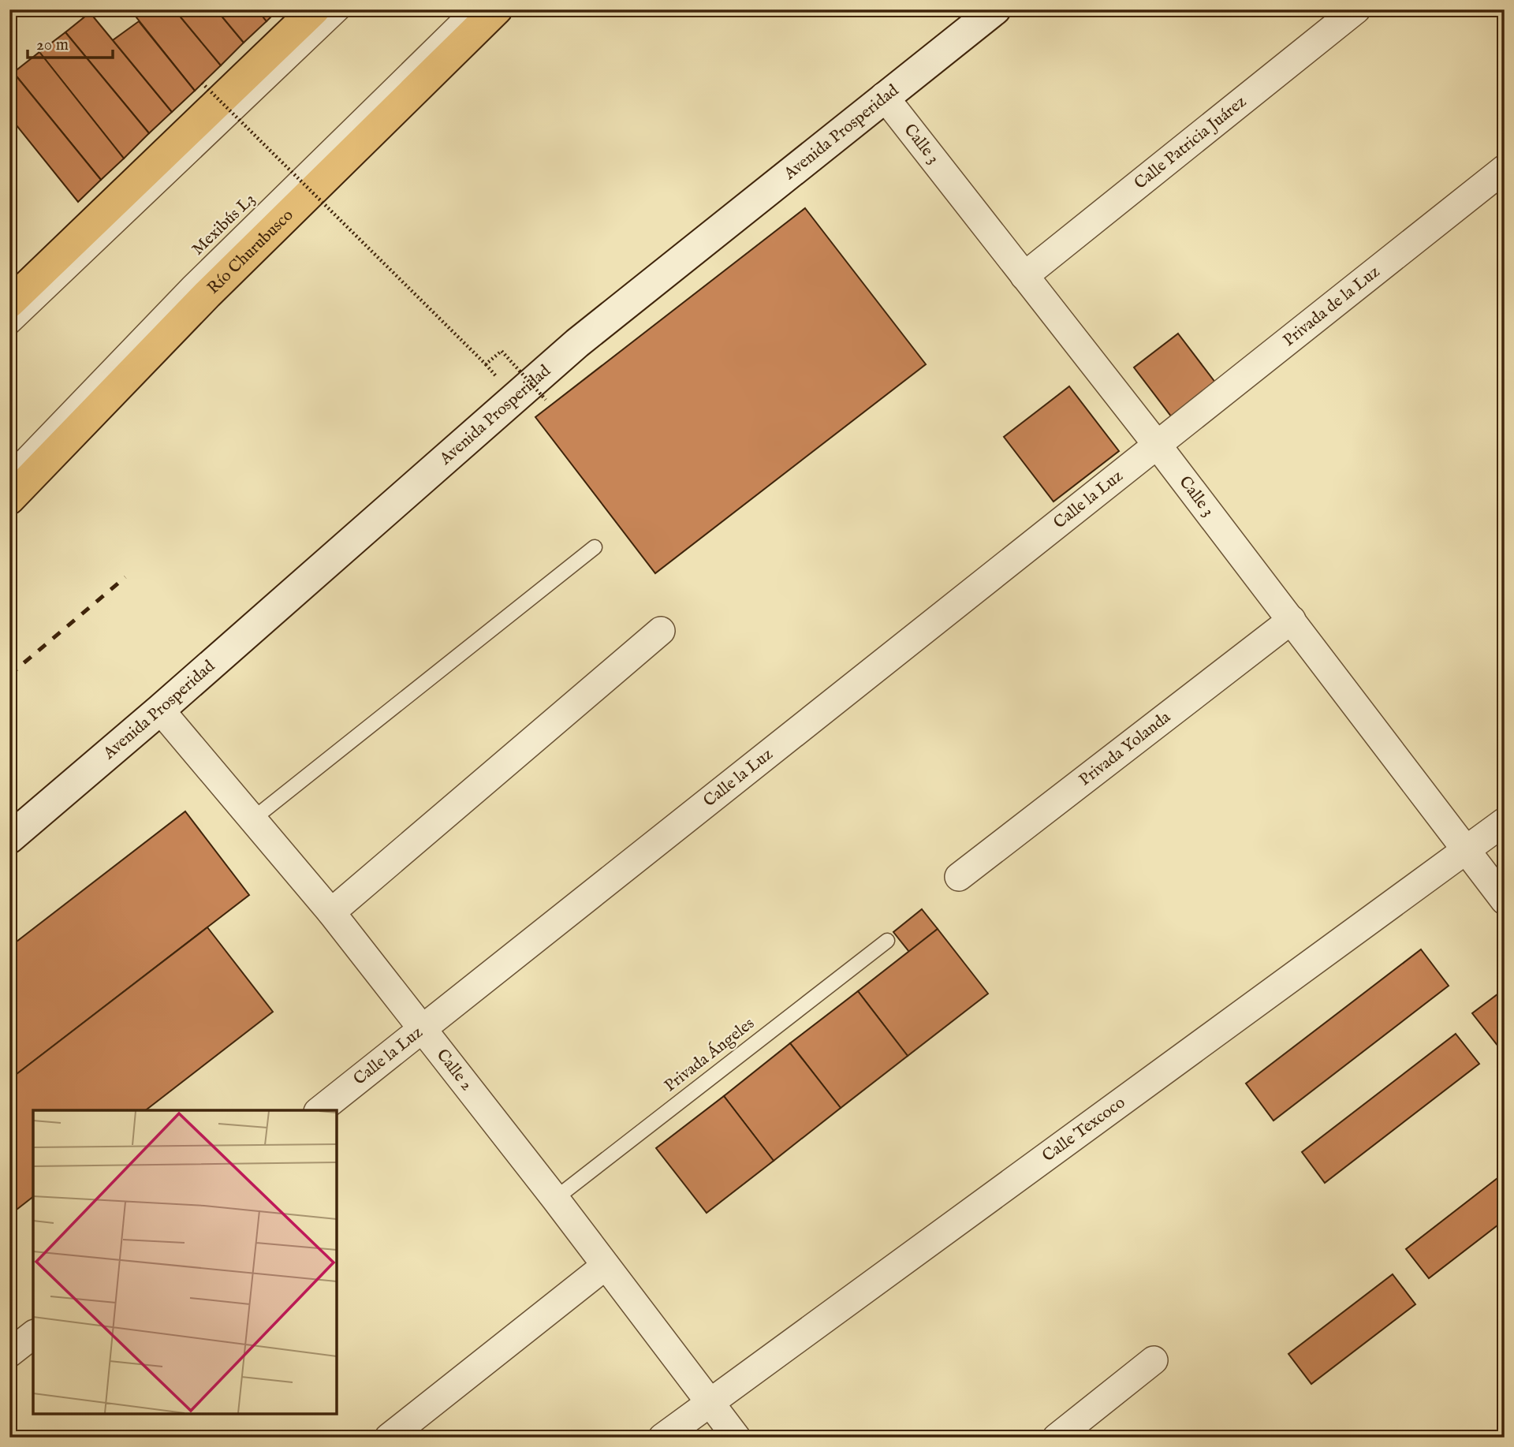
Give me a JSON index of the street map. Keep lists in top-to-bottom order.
{
  "streets": {
    "main road": ["Río Churubusco"],
    "street": [
      "Avenida Prosperidad",
      "Calle Patricia Juárez",
      "Calle 3",
      "Privada de la Luz",
      "Calle la Luz",
      "Privada Yolanda",
      "Calle 2",
      "Calle Texcoco"
    ],
    "lane": ["Mexibús L3", "Privada Ángeles"]
  },
  "crossings": [
    ["Avenida Prosperidad", "Calle 3"],
    ["Avenida Prosperidad", "Calle 2"],
    ["Calle Patricia Juárez", "Calle 3"],
    ["Calle 3", "Privada de la Luz"],
    ["Calle 3", "Calle la Luz"],
    ["Calle 3", "Privada Yolanda"],
    ["Calle 3", "Calle Texcoco"],
    ["Privada de la Luz", "Calle la Luz"],
    ["Calle la Luz", "Calle 2"],
    ["Privada Ángeles", "Calle 2"],
    ["Calle 2", "Calle Texcoco"]
  ],
  "scale_bar": "20 m"
}
